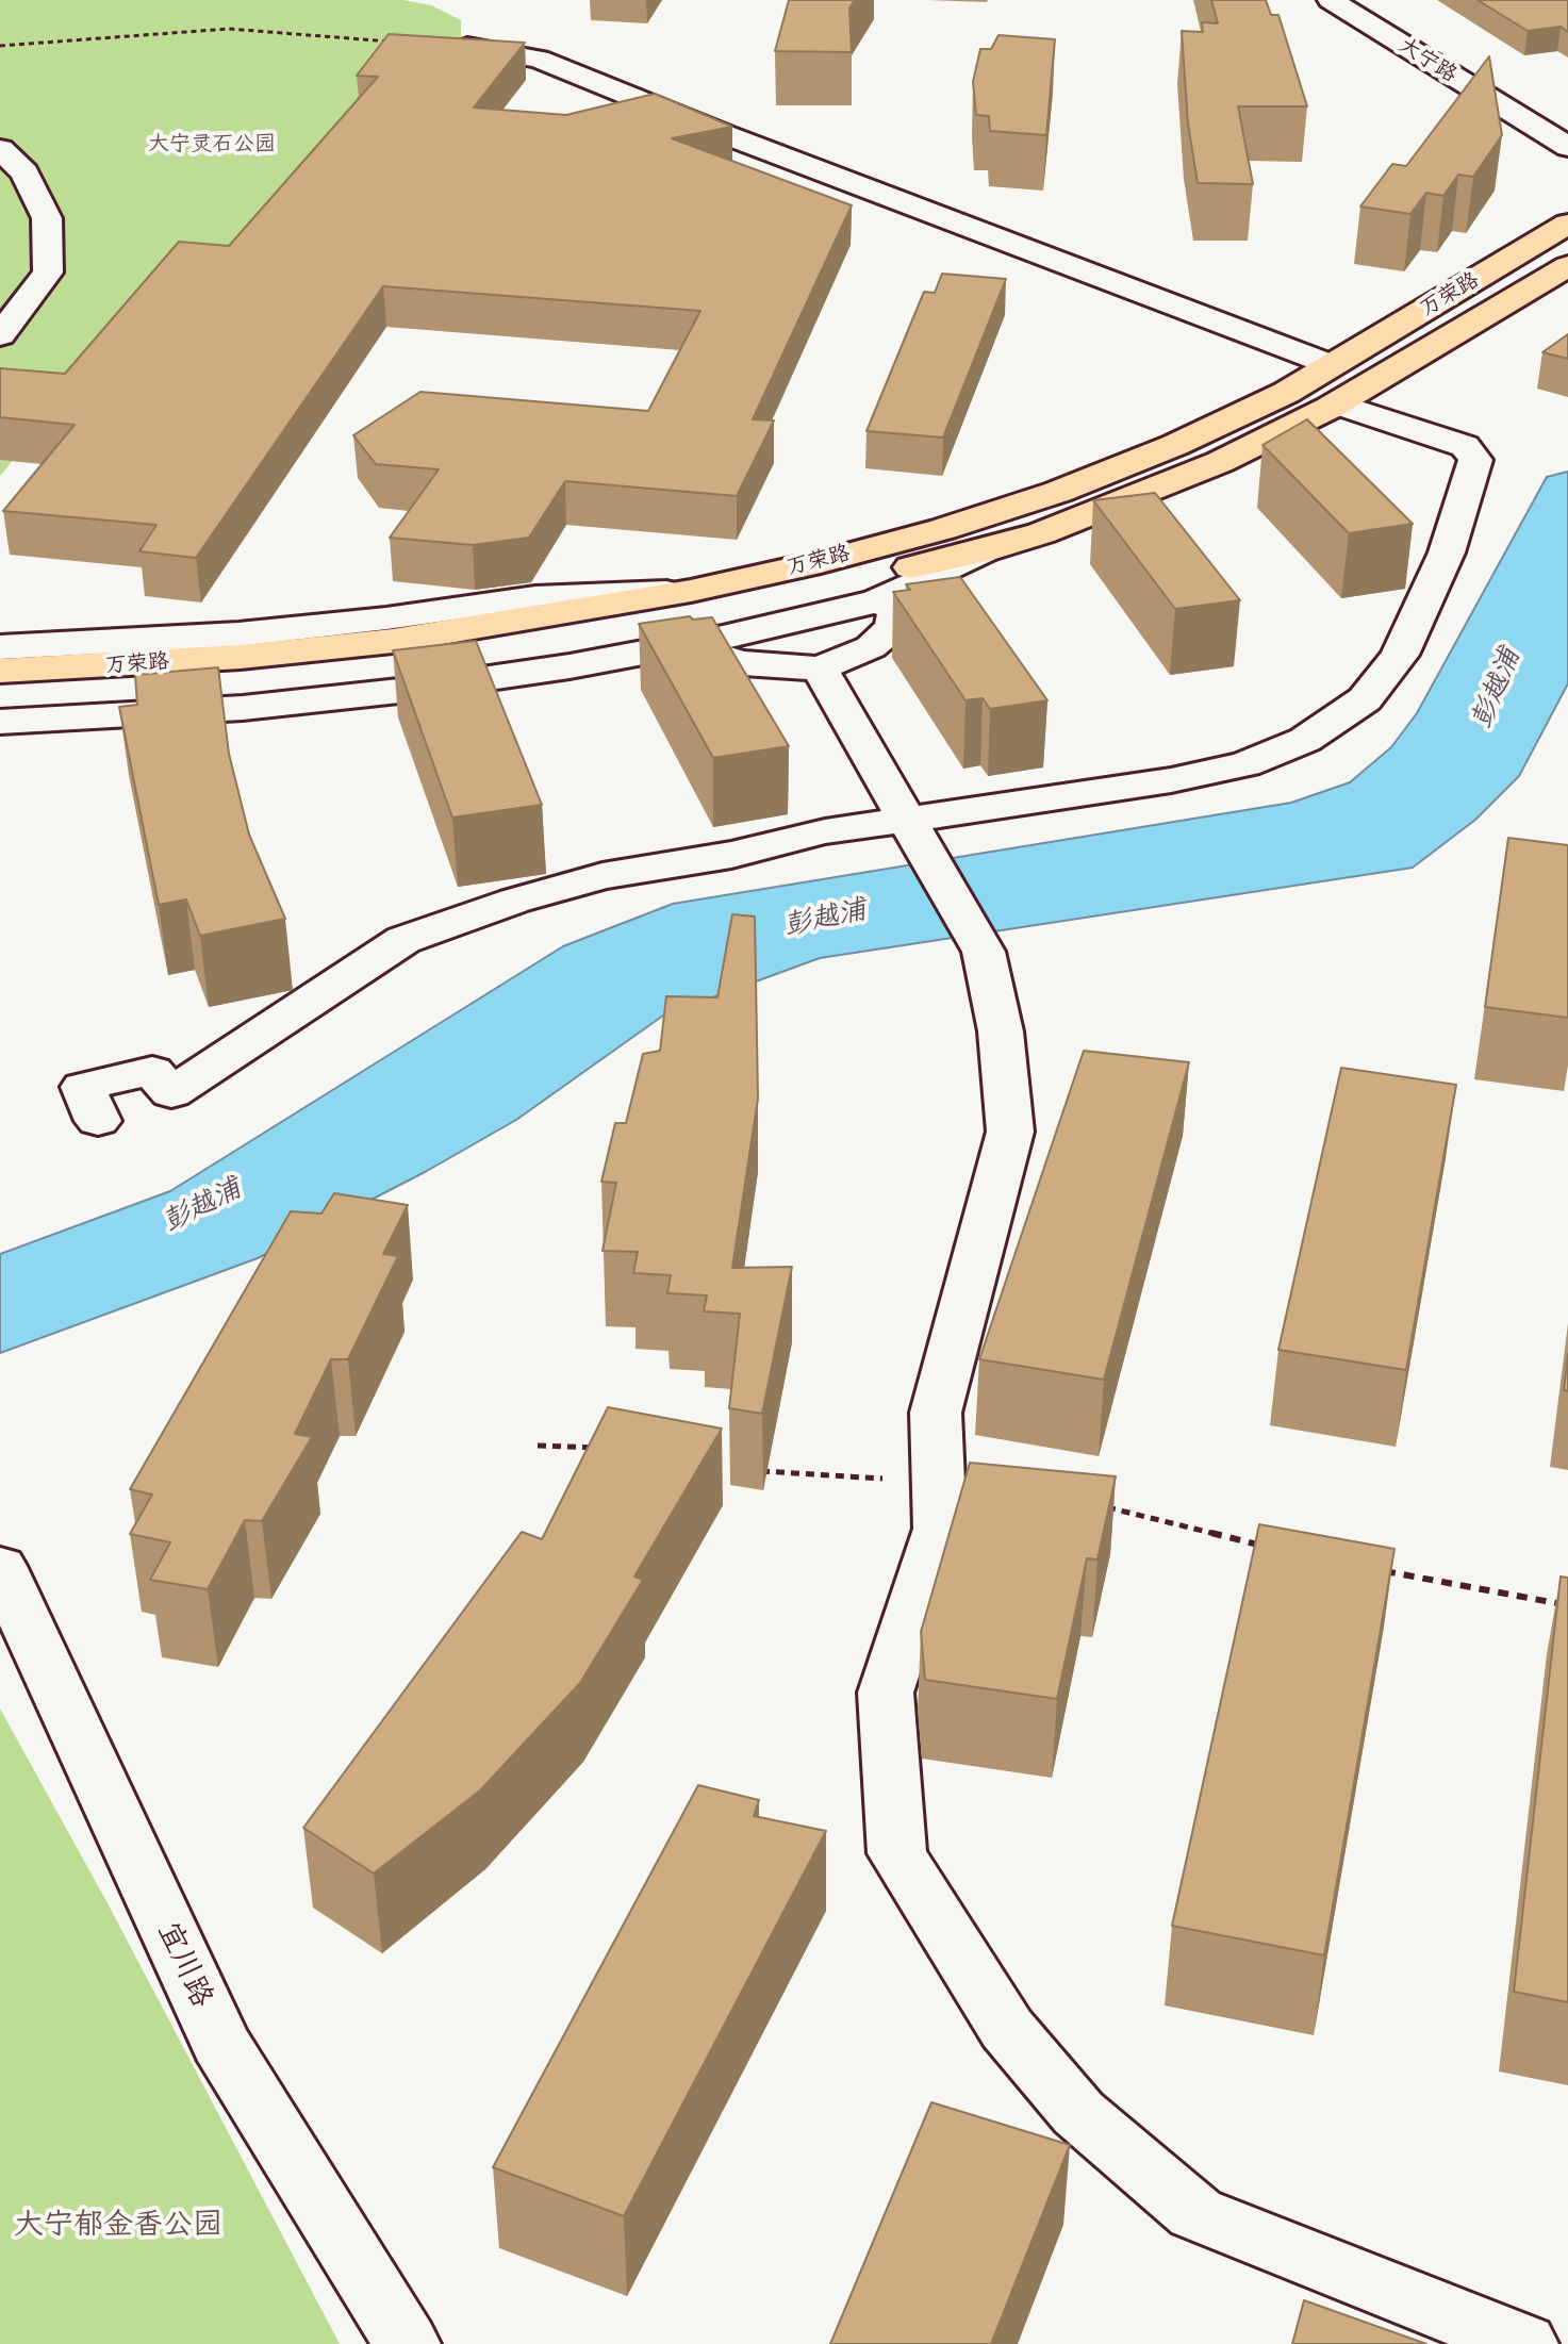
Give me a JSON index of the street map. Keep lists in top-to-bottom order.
{
  "streets": {
    "main road": ["万荣路"],
    "street": ["大宁路", "宜川路"]
  },
  "water": ["彭越浦"],
  "parks": ["大宁灵石公园", "大宁郁金香公园"]
}
